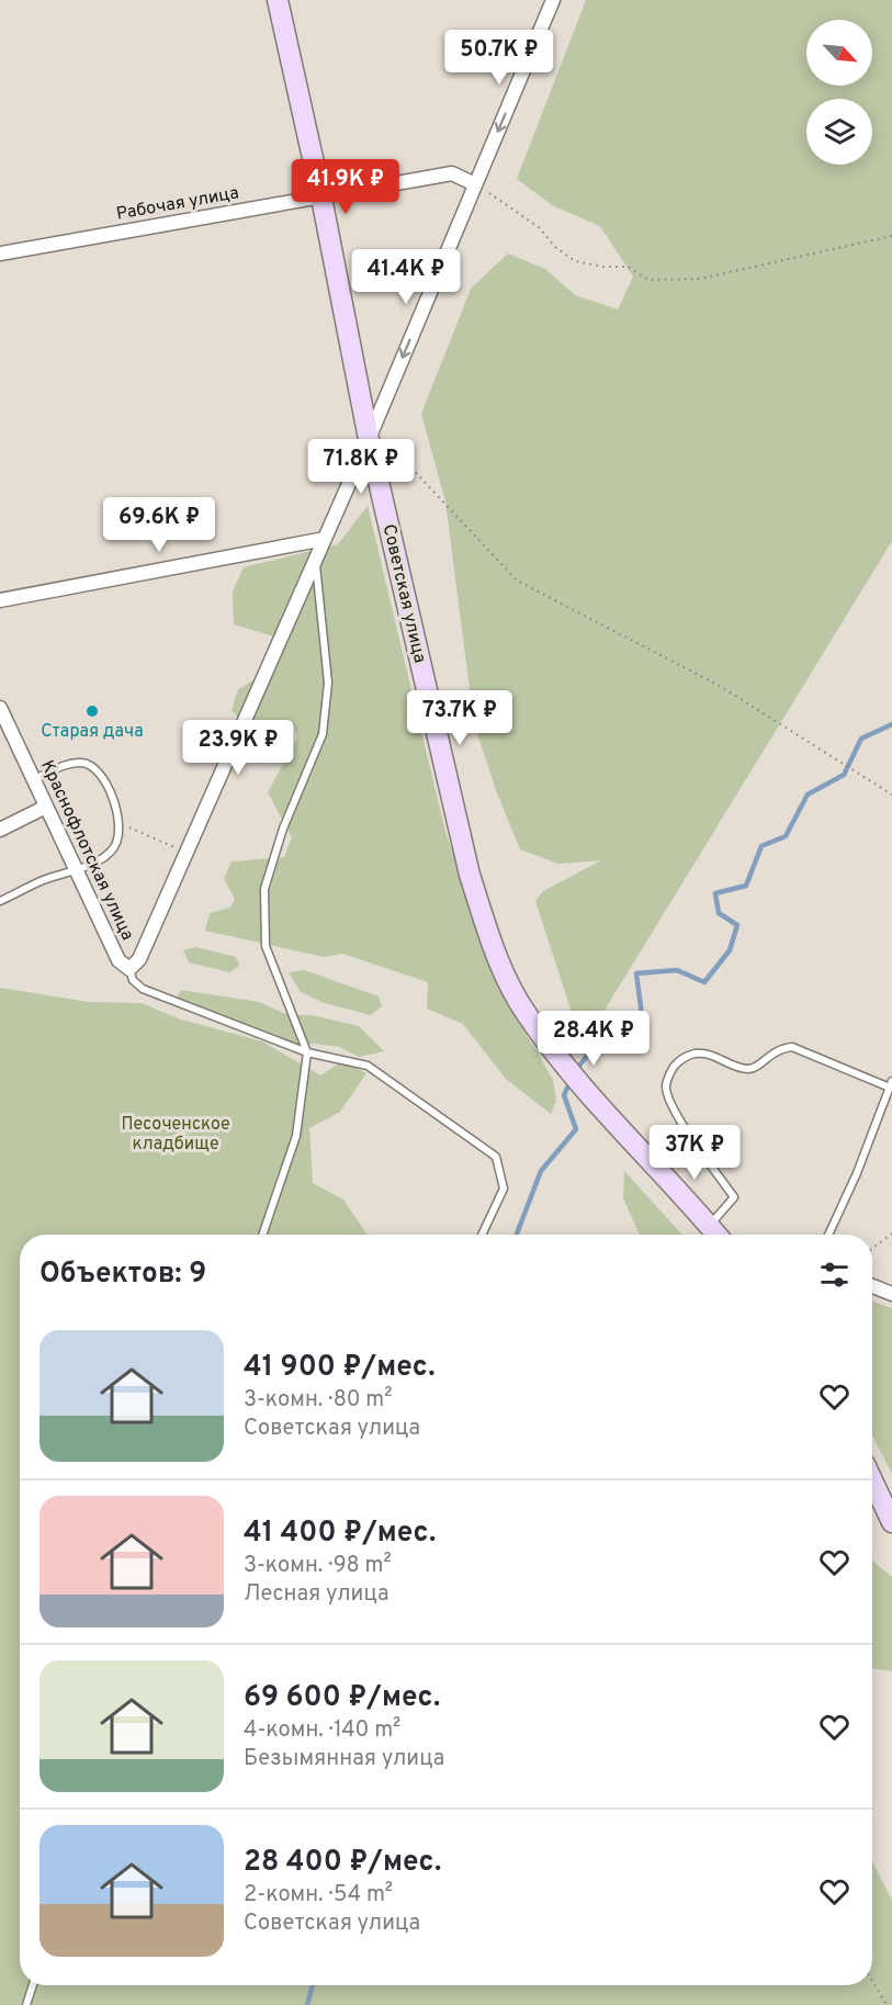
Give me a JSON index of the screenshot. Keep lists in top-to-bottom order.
{
  "streets": {
    "main road": ["Советская улица"],
    "street": ["Рабочая улица", "Краснофлотская улица"]
  },
  "crossings": [
    ["Рабочая улица", "Советская улица"]
  ],
  "parks": ["Песоченское кладбище"],
  "places": ["Старая дача"],
  "north": "bottom right",
  "page": {
    "price": [
      "50.7K ₽",
      "41.9K ₽",
      "41.4K ₽",
      "71.8K ₽",
      "69.6K ₽",
      "73.7K ₽",
      "23.9K ₽",
      "28.4K ₽",
      "37K ₽"
    ],
    "heading": "Объектов: 9",
    "list": [
      {
        "name": "41 900 ₽/мес.",
        "note": "3-комн. · 80 m² · Советская улица"
      },
      {
        "name": "41 400 ₽/мес.",
        "note": "3-комн. · 98 m² · Лесная улица"
      },
      {
        "name": "69 600 ₽/мес.",
        "note": "4-комн. · 140 m² · Безымянная улица"
      },
      {
        "name": "28 400 ₽/мес.",
        "note": "2-комн. · 54 m² · Советская улица"
      }
    ]
  }
}
